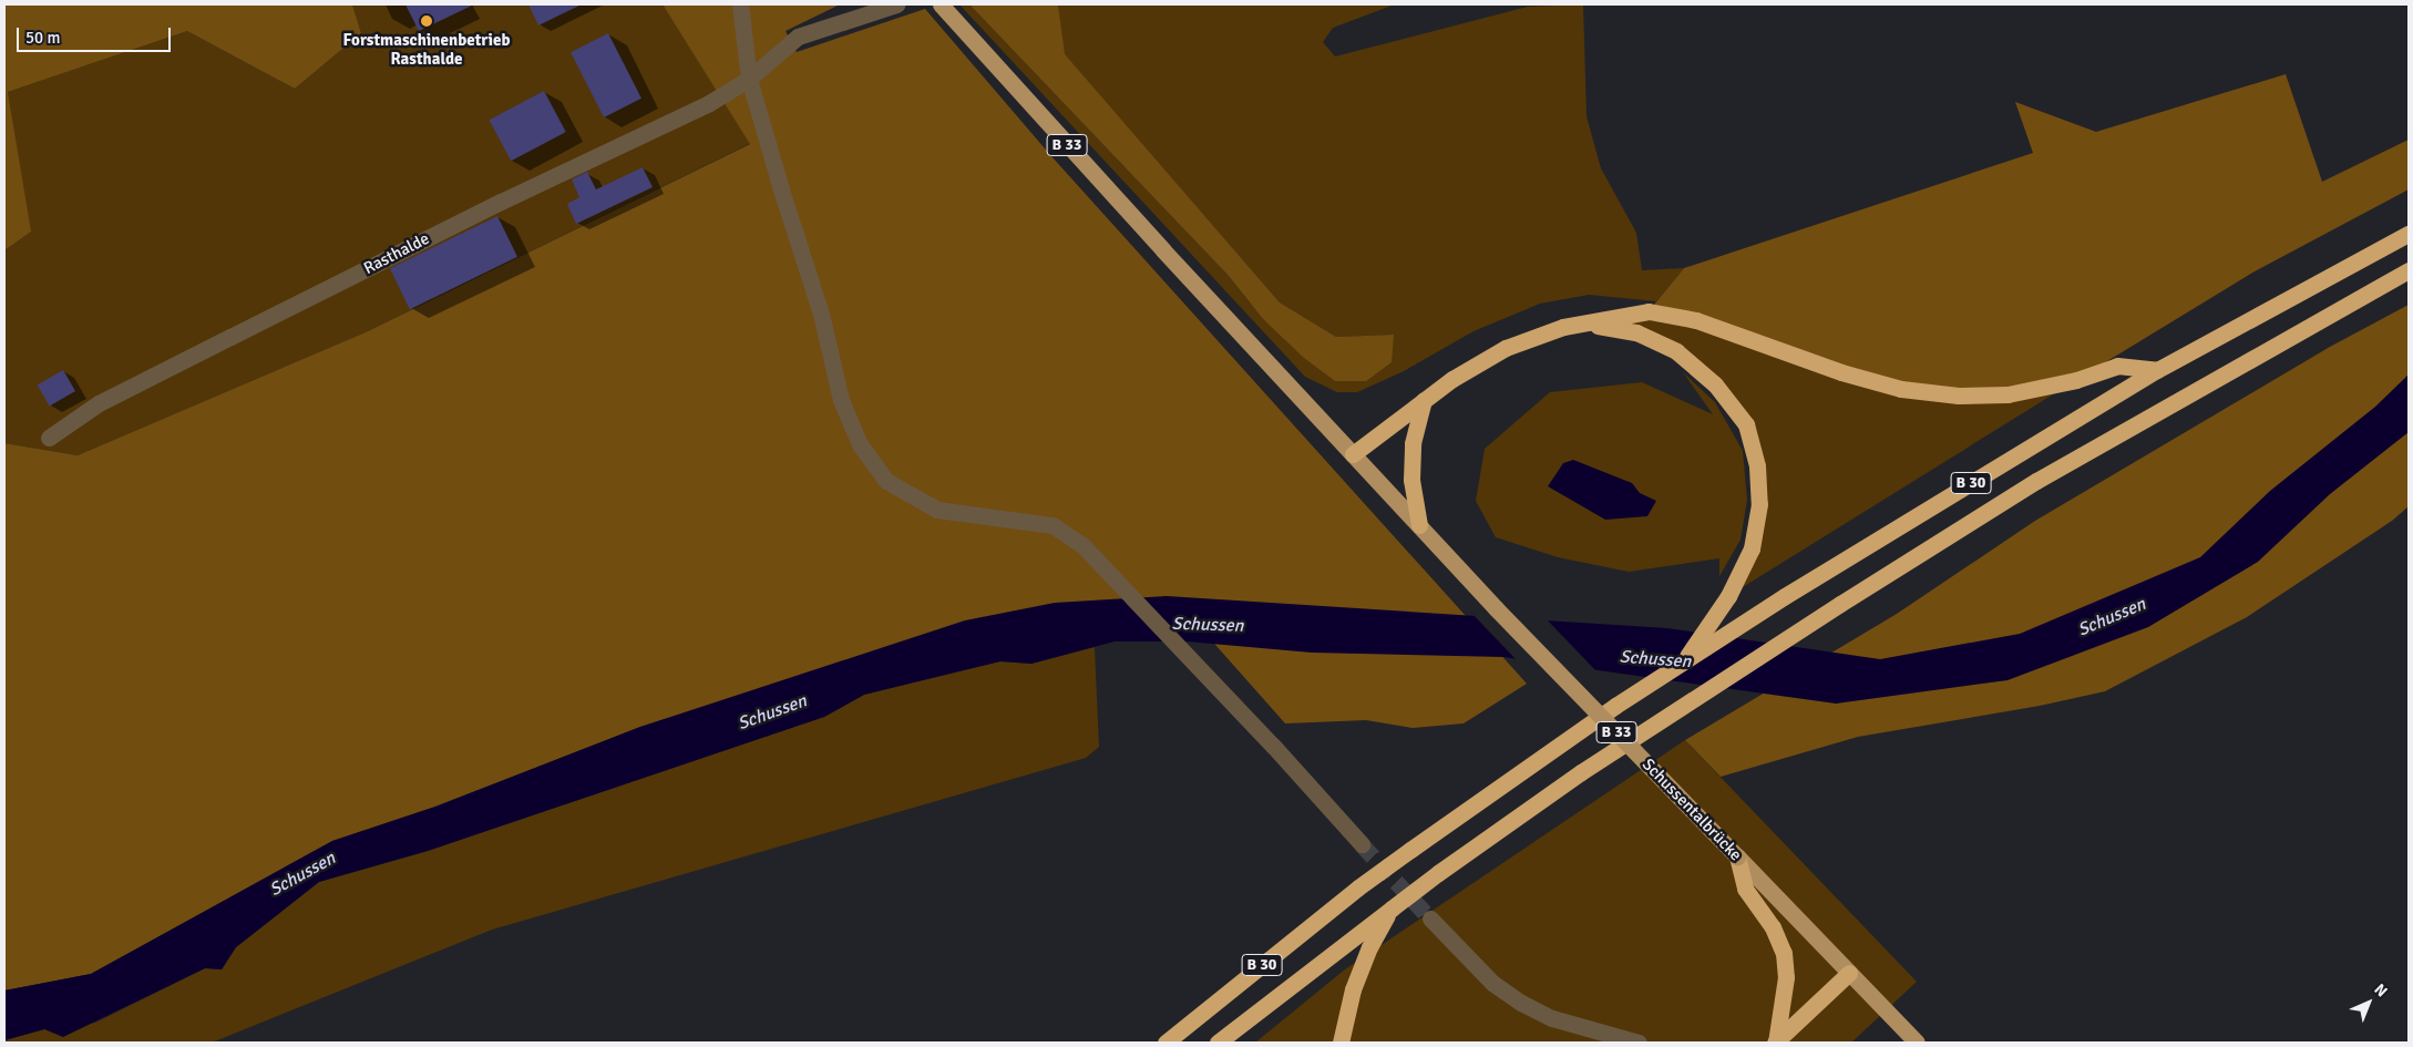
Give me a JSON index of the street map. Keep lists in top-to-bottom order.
{
  "streets": {
    "highway": ["B 30"],
    "main road": ["B 33", "Schussentalbrücke"],
    "street": ["Rasthalde"]
  },
  "crossings": [
    ["B 33", "Schussentalbrücke"]
  ],
  "water": ["Schussen"],
  "places": ["Forstmaschinenbetrieb Rasthalde"],
  "scale_bar": "50 m",
  "north": "top right"
}
